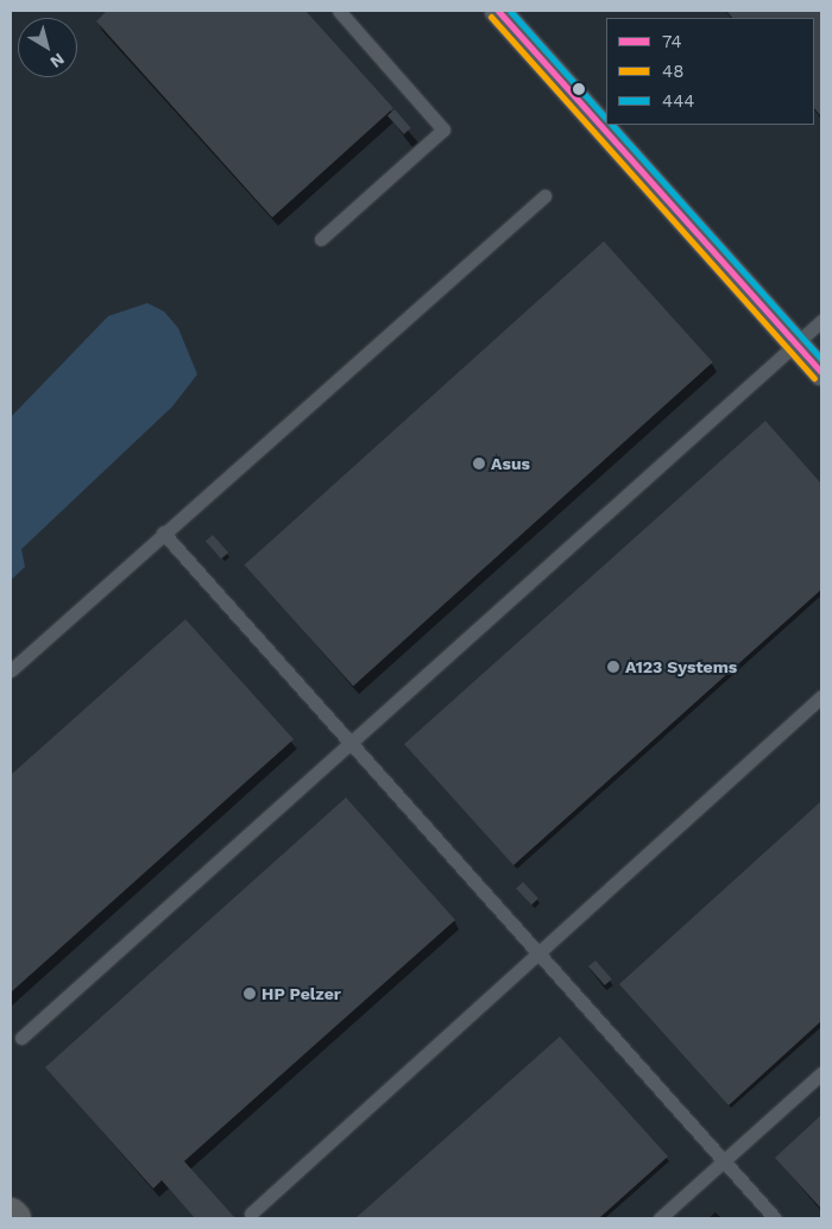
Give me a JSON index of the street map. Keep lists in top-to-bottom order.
{
  "places": ["Asus", "A123 Systems", "HP Pelzer"],
  "lines": ["transit line 74", "transit line 444", "transit line 48"],
  "legend": ["74", "48", "444"],
  "north": "bottom right"
}
